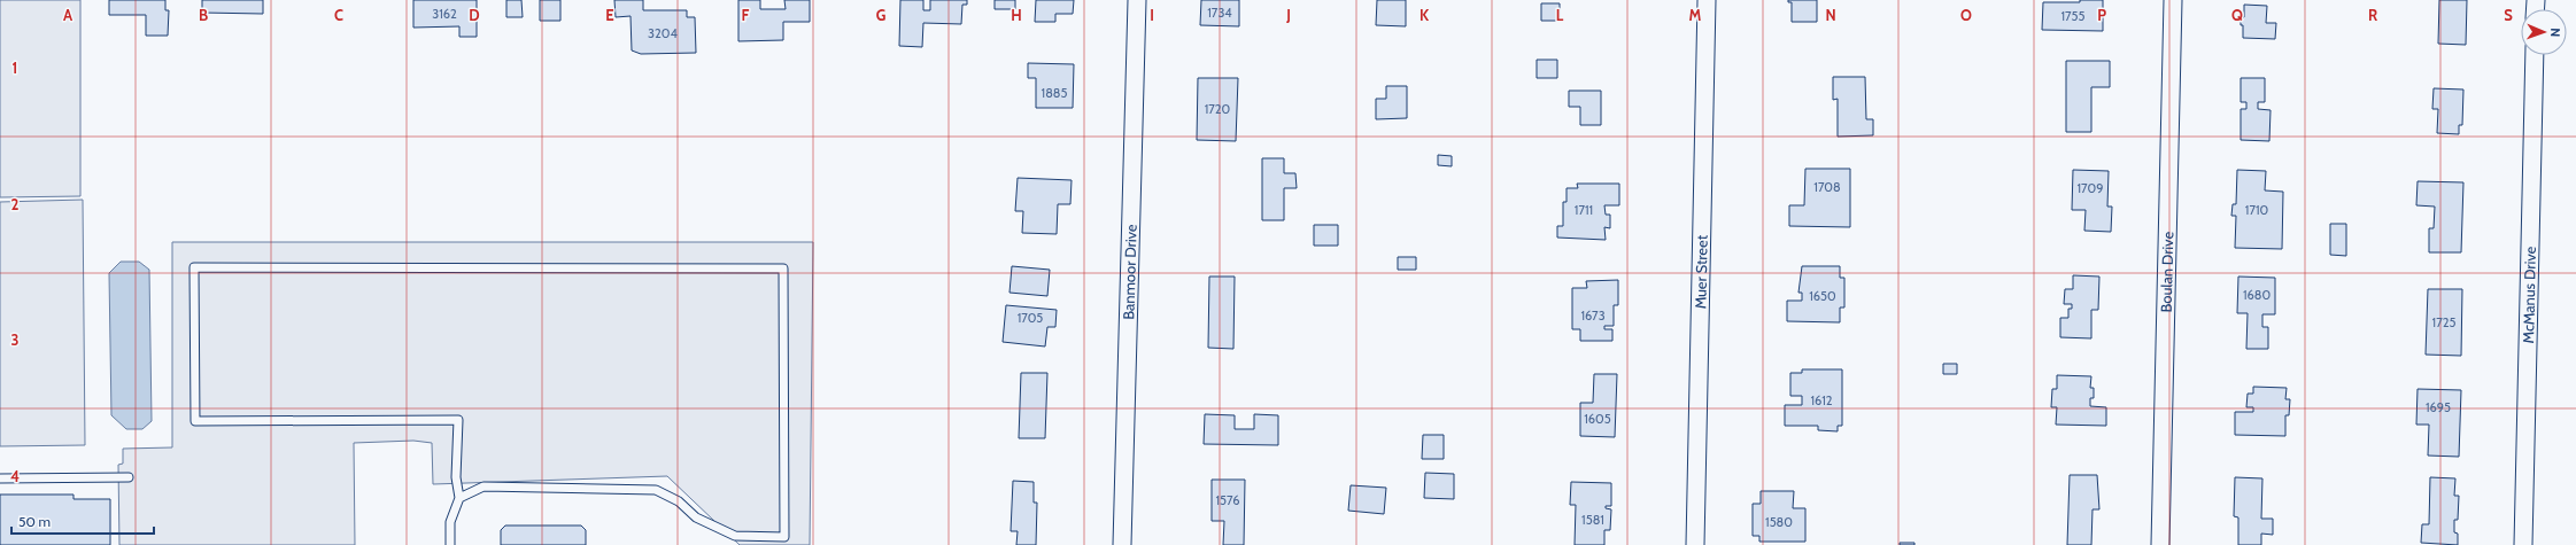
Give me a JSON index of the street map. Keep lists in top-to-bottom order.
{
  "streets": {
    "street": [
      "Muer Street",
      "Banmoor Drive",
      "Boulan Drive",
      "McManus Drive"
    ]
  },
  "house_numbers": [
    "1734",
    "3162",
    "1755",
    "3204",
    "1885",
    "1720",
    "1708",
    "1709",
    "1711",
    "1710",
    "1680",
    "1650",
    "1673",
    "1705",
    "1725",
    "1612",
    "1695",
    "1605",
    "1576",
    "1581",
    "1580"
  ],
  "scale_bar": "50 m",
  "north": "right",
  "grid": {
    "columns": [
      "A",
      "B",
      "C",
      "D",
      "E",
      "F",
      "G",
      "H",
      "I",
      "J",
      "K",
      "L",
      "M",
      "N",
      "O",
      "P",
      "Q",
      "R",
      "S"
    ],
    "rows": [
      "1",
      "2",
      "3",
      "4"
    ]
  }
}
